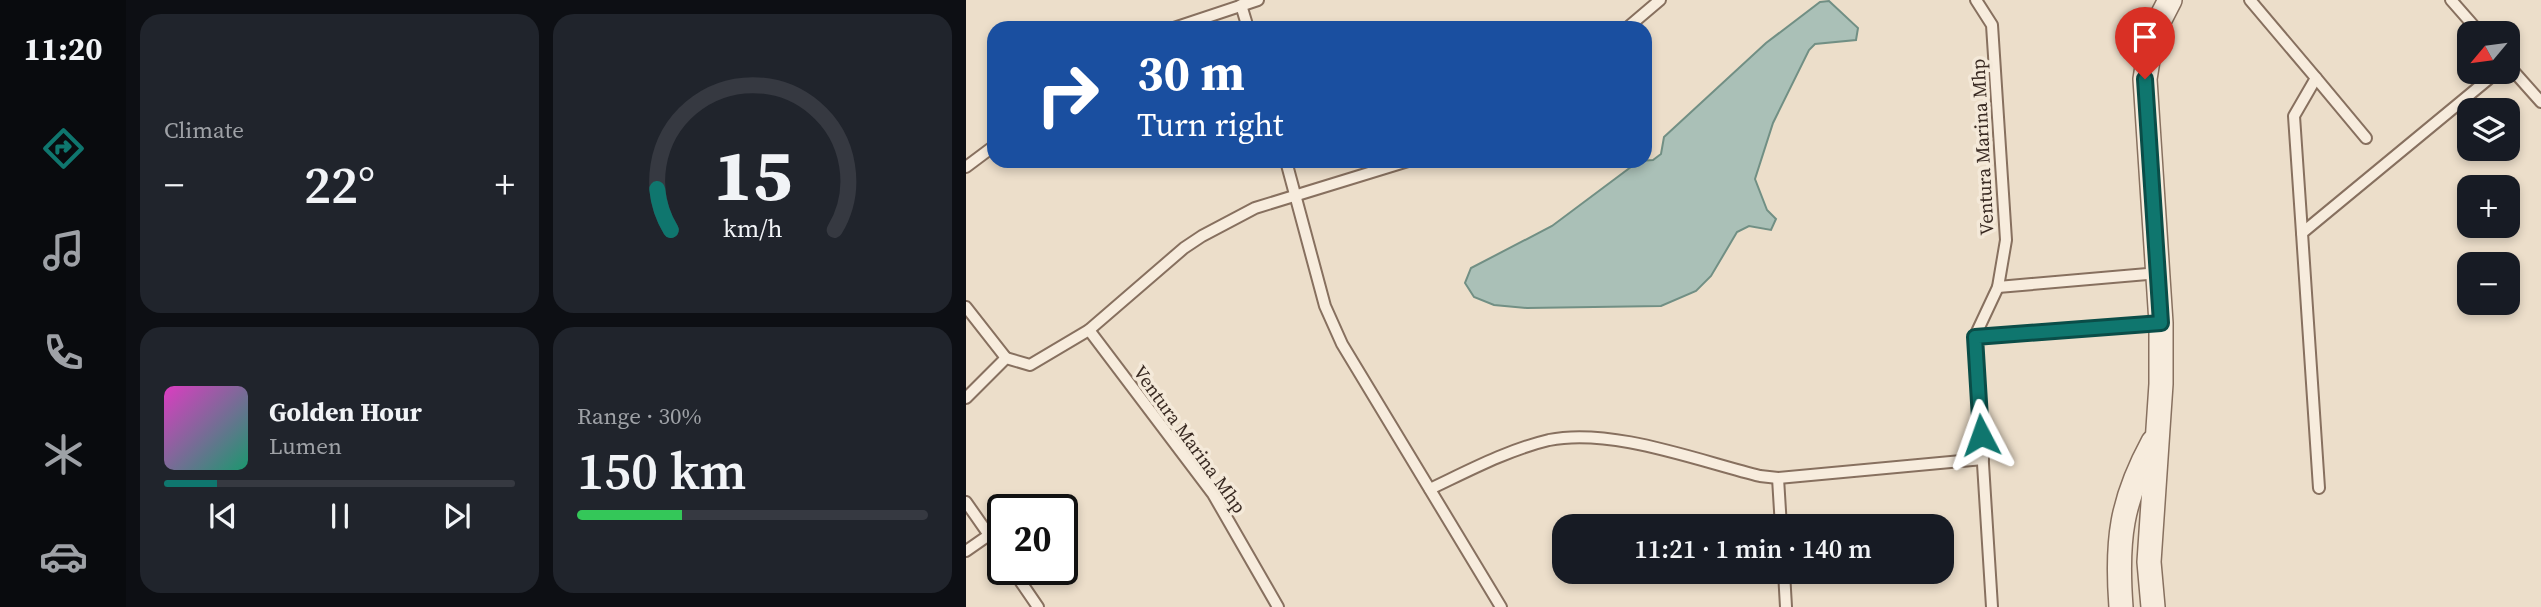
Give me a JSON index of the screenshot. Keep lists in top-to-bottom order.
{
  "streets": {
    "lane": ["Ventura Marina Mhp"]
  },
  "north": "bottom left",
  "page": {
    "tabs": "11:20",
    "tile": [
      "Climate",
      ["Range · 30%", "150 km"]
    ],
    "map_buttons": ["+", "−"],
    "turn": ["30 m", "Turn right"],
    "heat": ["−", "22°", "+"],
    "song": ["Golden Hour", "Lumen"],
    "limit": "20",
    "trip": "11:21 · 1 min · 140 m",
    "gauge": ["15", "km/h"]
  }
}
